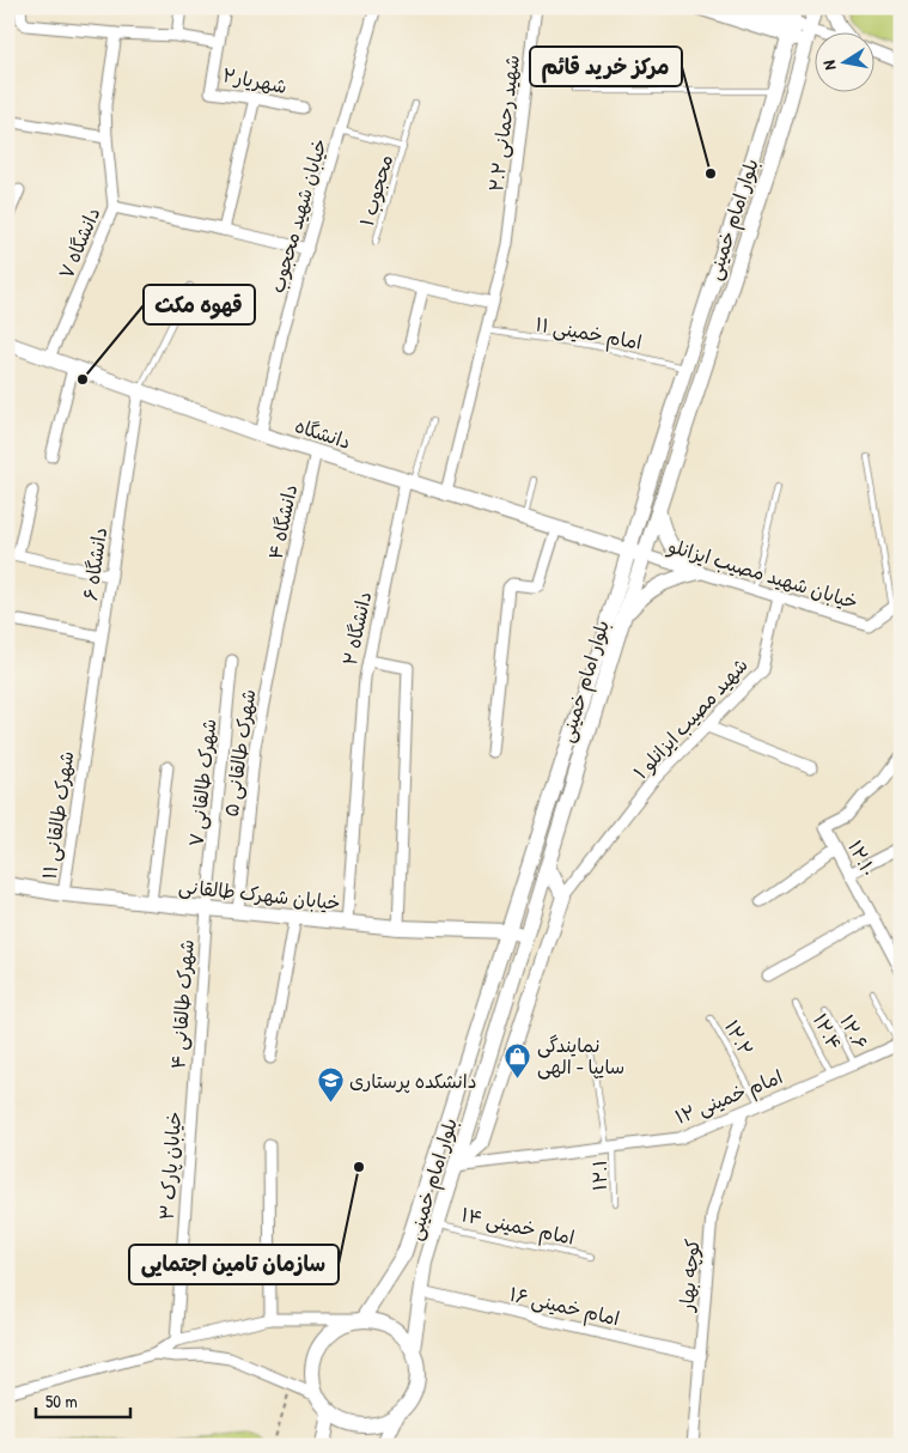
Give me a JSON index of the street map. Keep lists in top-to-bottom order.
{
  "streets": {
    "main road": ["بلوار امام خمینی", "دانشگاه", "خیابان شهرک طالقانی"],
    "street": [
      "شهریار۲",
      "شهید رحمانی ۲.۲",
      "خیابان شهید محجوب",
      "دانشگاه ۷",
      "دانشگاه ۴",
      "دانشگاه ۶",
      "خیابان شهید مصیب ایزانلو",
      "دانشگاه ۲",
      "شهید مصیب ایزانلو ۱",
      "شهرک طالقانی ۵",
      "شهرک طالقانی ۷",
      "شهرک طالقانی ۱۱",
      "۱۲.۱۰",
      "شهرک طالقانی ۴",
      "امام خمینی ۱۲",
      "خیابان پارک ۳",
      "کوچه بهار",
      "امام خمینی ۱۶"
    ],
    "lane": [
      "محجوب ۱",
      "امام خمینی ۱۱",
      "۱۲.۴",
      "۱۲.۶",
      "۱۲.۲",
      "۱۲.۱",
      "امام خمینی ۱۴"
    ]
  },
  "crossings": [
    ["شهید رحمانی ۲.۲", "امام خمینی ۱۱"],
    ["شهید رحمانی ۲.۲", "دانشگاه"],
    ["محجوب ۱", "خیابان شهید محجوب"],
    ["خیابان شهید محجوب", "دانشگاه"],
    ["بلوار امام خمینی", "امام خمینی ۱۱"],
    ["بلوار امام خمینی", "دانشگاه"],
    ["بلوار امام خمینی", "خیابان شهید مصیب ایزانلو"],
    ["بلوار امام خمینی", "خیابان شهرک طالقانی"],
    ["بلوار امام خمینی", "امام خمینی ۱۲"],
    ["بلوار امام خمینی", "امام خمینی ۱۴"],
    ["بلوار امام خمینی", "امام خمینی ۱۶"],
    ["دانشگاه ۷", "دانشگاه"],
    ["دانشگاه", "دانشگاه ۴"],
    ["دانشگاه", "دانشگاه ۶"],
    ["دانشگاه", "خیابان شهید مصیب ایزانلو"],
    ["دانشگاه", "دانشگاه ۲"],
    ["دانشگاه ۴", "شهرک طالقانی ۵"],
    ["دانشگاه ۶", "شهرک طالقانی ۱۱"],
    ["خیابان شهید مصیب ایزانلو", "شهید مصیب ایزانلو ۱"],
    ["دانشگاه ۲", "خیابان شهرک طالقانی"],
    ["شهرک طالقانی ۵", "خیابان شهرک طالقانی"],
    ["شهرک طالقانی ۷", "خیابان شهرک طالقانی"],
    ["شهرک طالقانی ۷", "شهرک طالقانی ۴"],
    ["شهرک طالقانی ۱۱", "خیابان شهرک طالقانی"],
    ["خیابان شهرک طالقانی", "شهرک طالقانی ۴"],
    ["شهرک طالقانی ۴", "خیابان پارک ۳"],
    ["۱۲.۴", "امام خمینی ۱۲"],
    ["۱۲.۶", "امام خمینی ۱۲"],
    ["۱۲.۲", "امام خمینی ۱۲"],
    ["امام خمینی ۱۲", "۱۲.۱"],
    ["امام خمینی ۱۲", "کوچه بهار"],
    ["کوچه بهار", "امام خمینی ۱۶"]
  ],
  "places": {
    "other": ["مرکز خرید قائم", "قهوه مکث", "سازمان تامین اجتمایی"],
    "shop": ["نمایندگی سایپا - الهی"],
    "school or university": ["دانشکده پرستاری"]
  },
  "scale_bar": "50 m",
  "north": "left"
}
